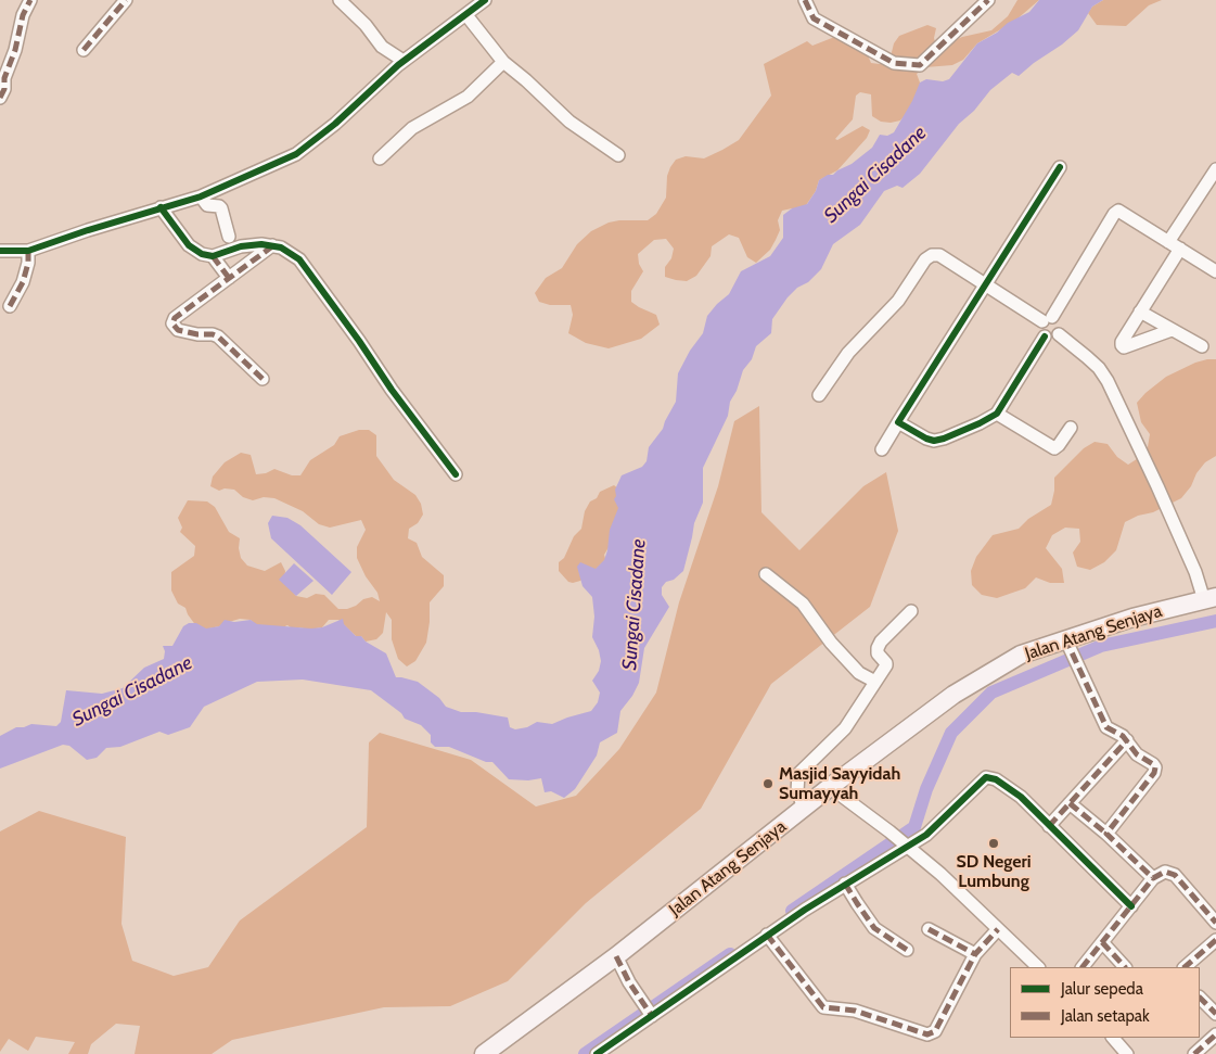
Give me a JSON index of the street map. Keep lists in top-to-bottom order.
{
  "streets": {
    "main road": ["Jalan Atang Senjaya"]
  },
  "water": ["Sungai Cisadane"],
  "places": ["Masjid Sayyidah Sumayyah", "SD Negeri Lumbung"],
  "legend": ["Jalur sepeda", "Jalan setapak"]
}
